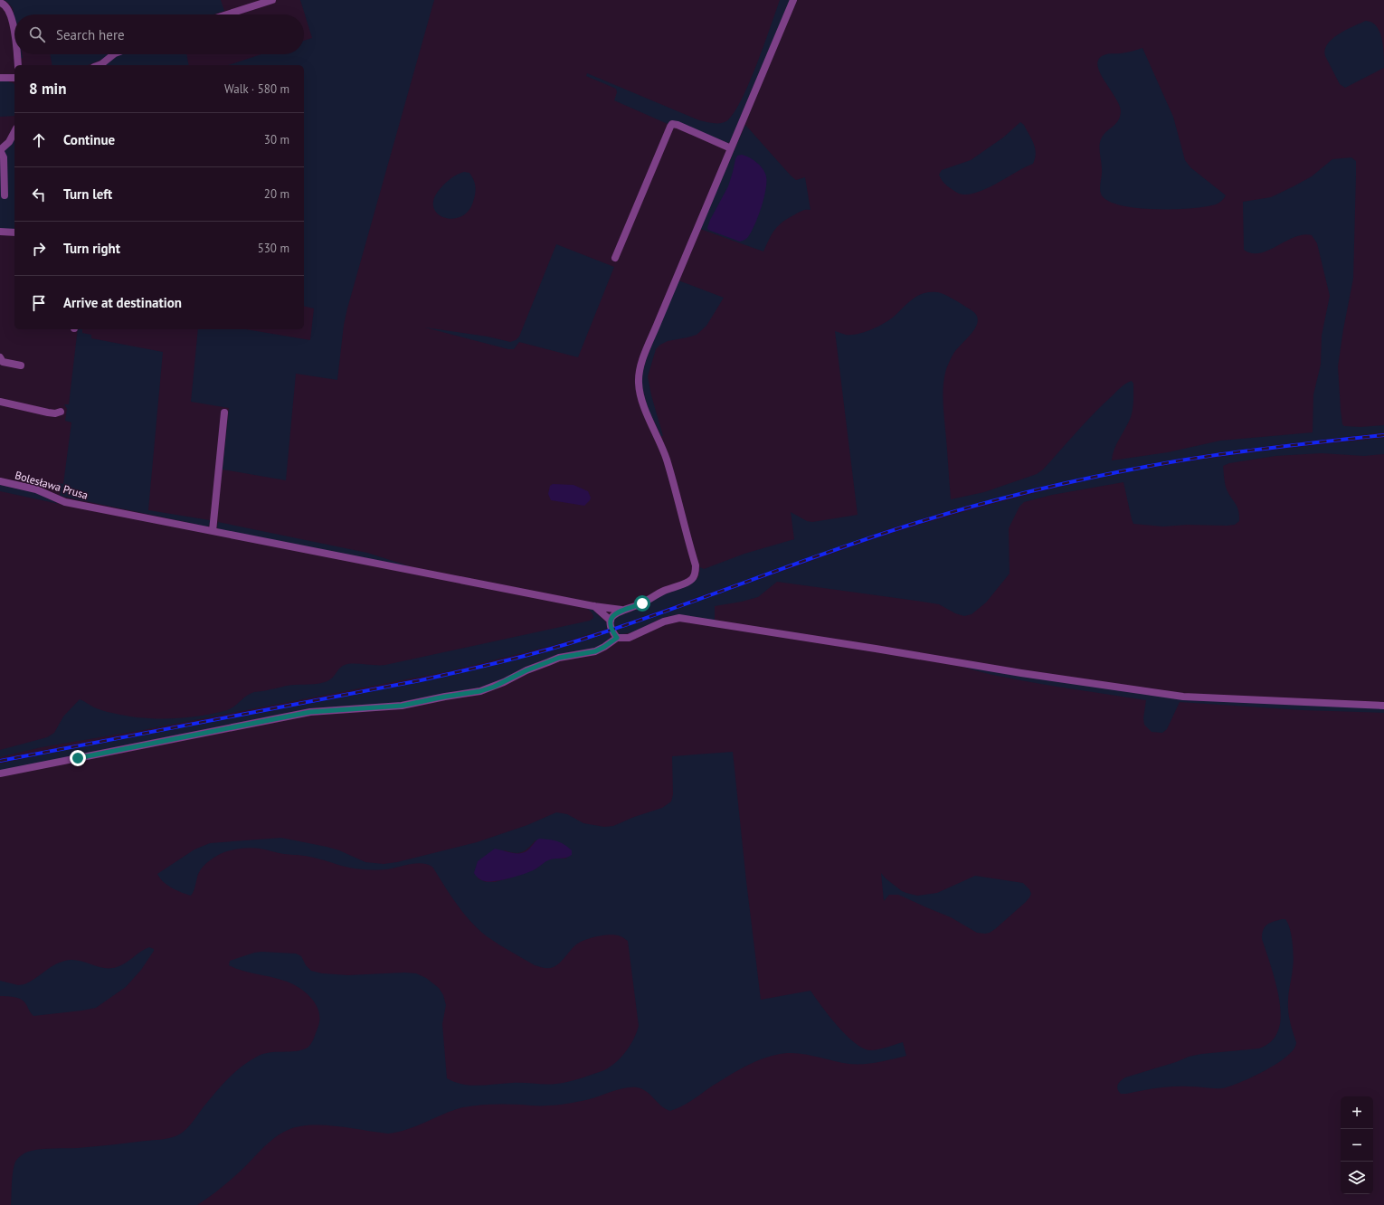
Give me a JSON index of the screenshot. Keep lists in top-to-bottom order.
{
  "streets": {
    "street": ["Bolesława Prusa"]
  },
  "page": {
    "search": "Search here",
    "heading": ["8 min", "Walk · 580 m"],
    "list": [
      ["Continue", "30 m"],
      ["Turn left", "20 m"],
      ["Turn right", "530 m"],
      "Arrive at destination"
    ],
    "map_buttons": ["+", "−"]
  }
}
